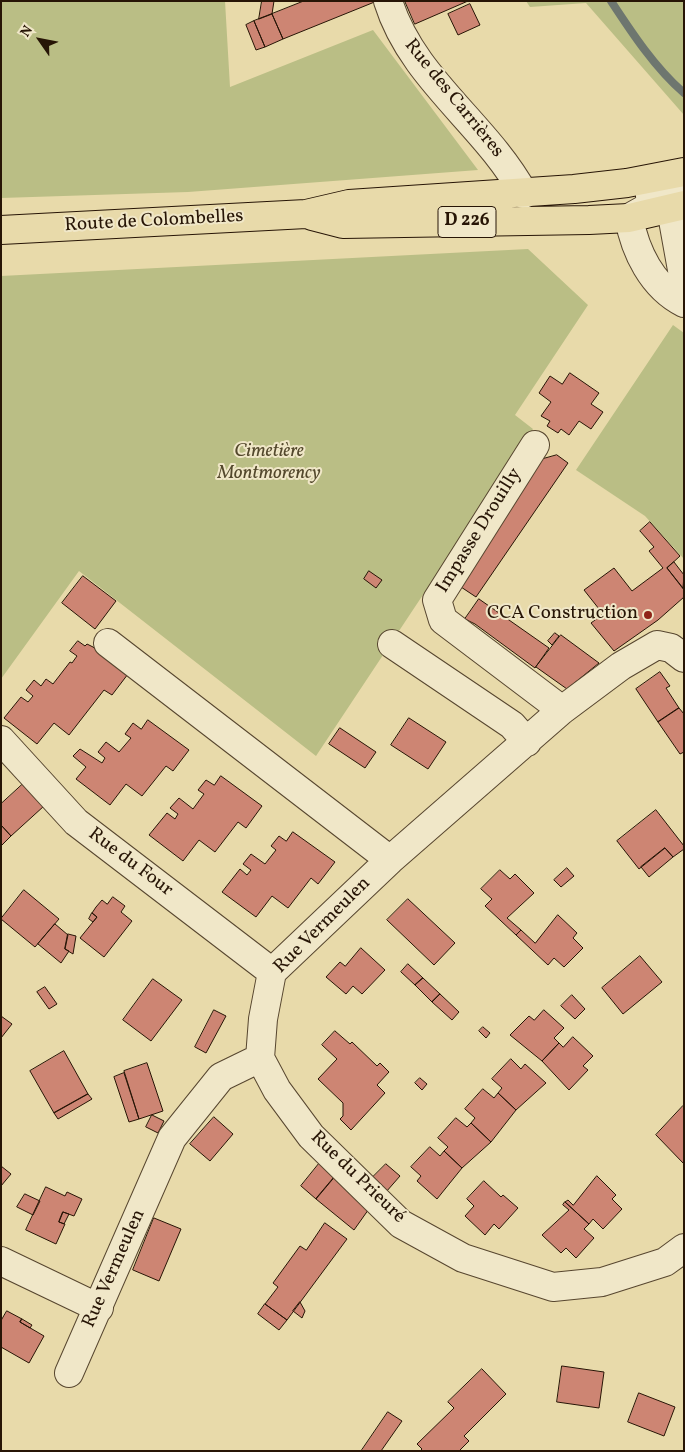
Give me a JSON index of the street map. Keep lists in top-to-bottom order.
{
  "streets": {
    "main road": ["Route de Colombelles", "D 226"],
    "street": [
      "Rue des Carrières",
      "Impasse Drouilly",
      "Rue du Four",
      "Rue Vermeulen",
      "Rue du Prieuré"
    ]
  },
  "crossings": [
    ["Rue des Carrières", "Route de Colombelles"],
    ["Impasse Drouilly", "Rue Vermeulen"],
    ["Rue du Four", "Rue Vermeulen"],
    ["Rue Vermeulen", "Rue du Prieuré"]
  ],
  "parks": ["Cimetière Montmorency"],
  "places": ["CCA Construction"],
  "north": "top left"
}
